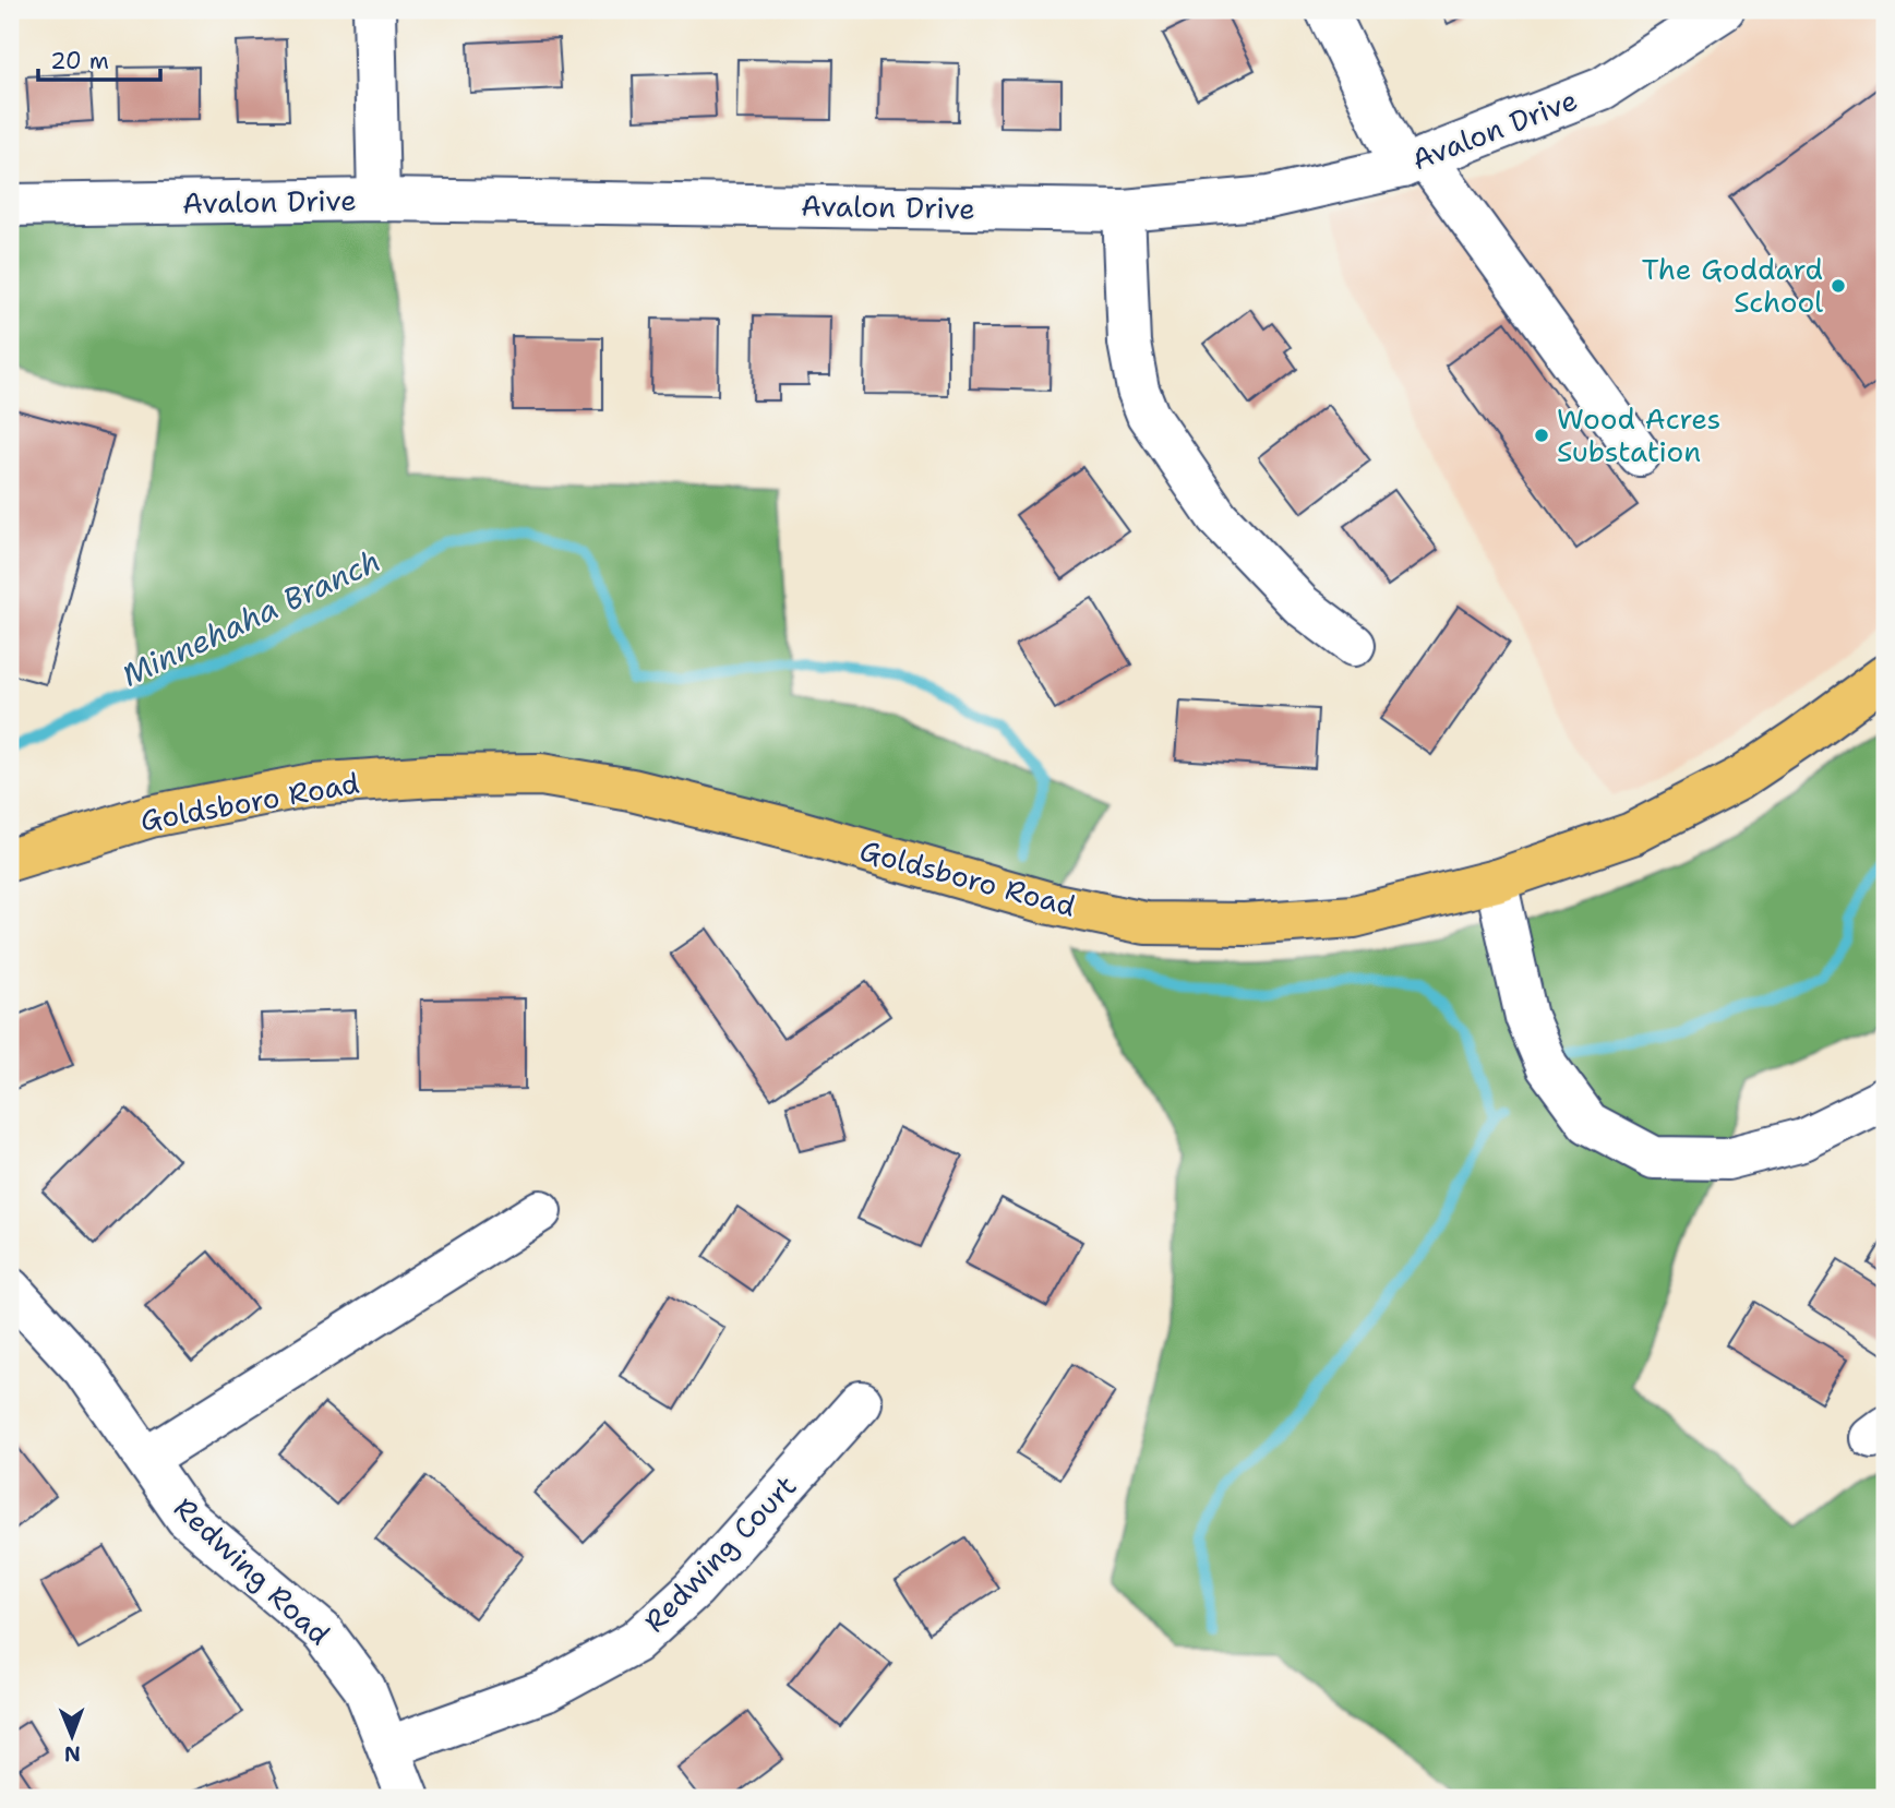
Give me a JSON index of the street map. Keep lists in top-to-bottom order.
{
  "streets": {
    "main road": ["Goldsboro Road"],
    "street": ["Avalon Drive", "Redwing Court", "Redwing Road"]
  },
  "crossings": [
    ["Redwing Court", "Redwing Road"]
  ],
  "water": ["Minnehaha Branch"],
  "places": ["The Goddard School", "Wood Acres Substation"],
  "scale_bar": "20 m",
  "north": "bottom"
}
